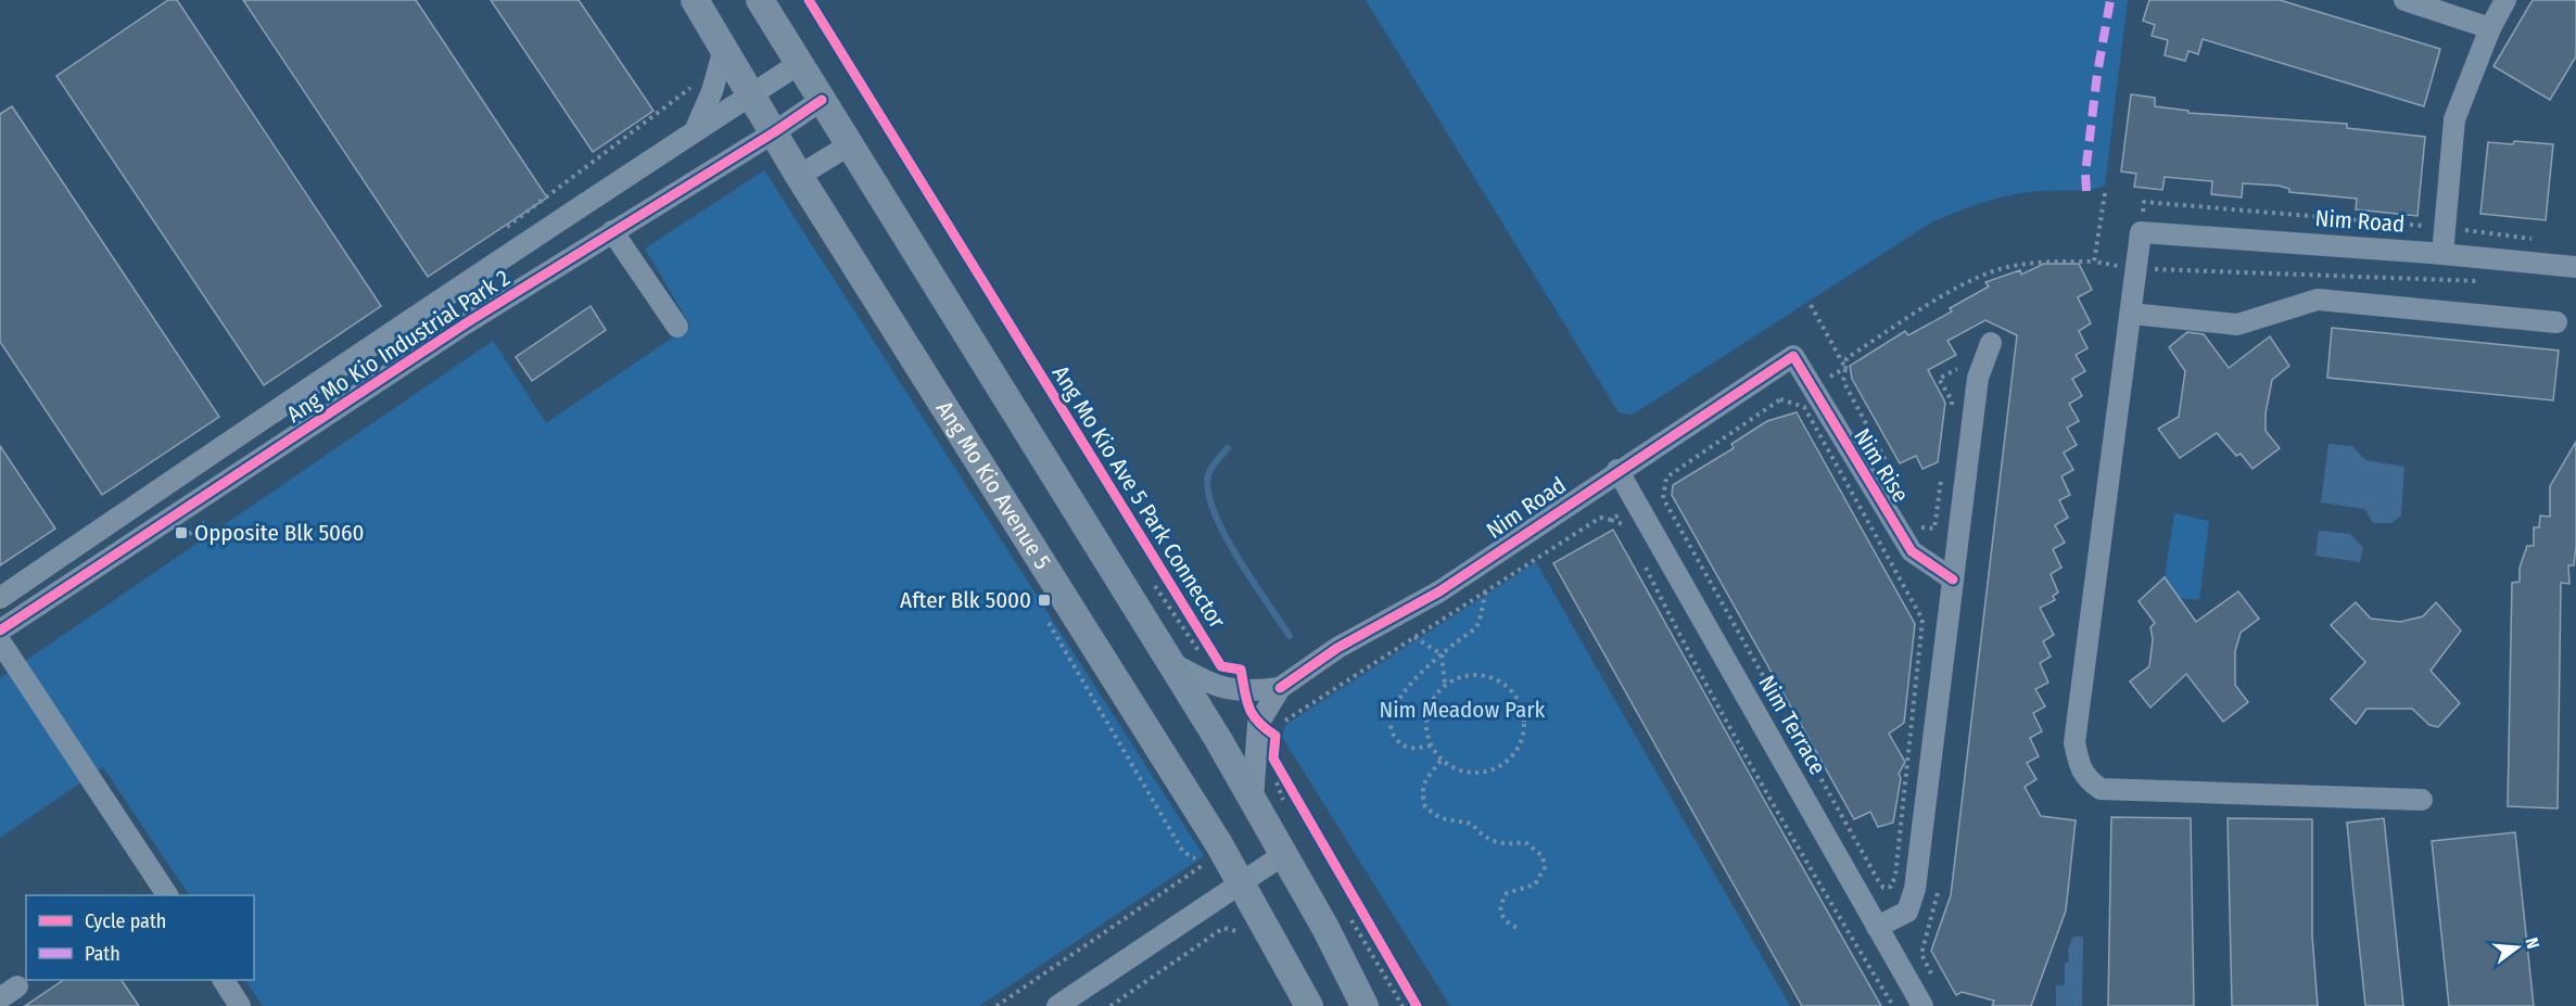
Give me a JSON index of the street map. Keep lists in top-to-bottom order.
{
  "streets": {
    "main road": ["Ang Mo Kio Avenue 5"],
    "street": [
      "Nim Road",
      "Ang Mo Kio Industrial Park 2",
      "Nim Rise",
      "Nim Terrace"
    ],
    "cycle path": ["Ang Mo Kio Ave 5 Park Connector"]
  },
  "crossings": [
    ["Nim Road", "Nim Rise"],
    ["Nim Road", "Nim Terrace"],
    ["Ang Mo Kio Industrial Park 2", "Ang Mo Kio Avenue 5"]
  ],
  "parks": ["Nim Meadow Park"],
  "places": {
    "transit": ["Opposite Blk 5060", "After Blk 5000"]
  },
  "legend": ["Cycle path", "Path"],
  "north": "right"
}
